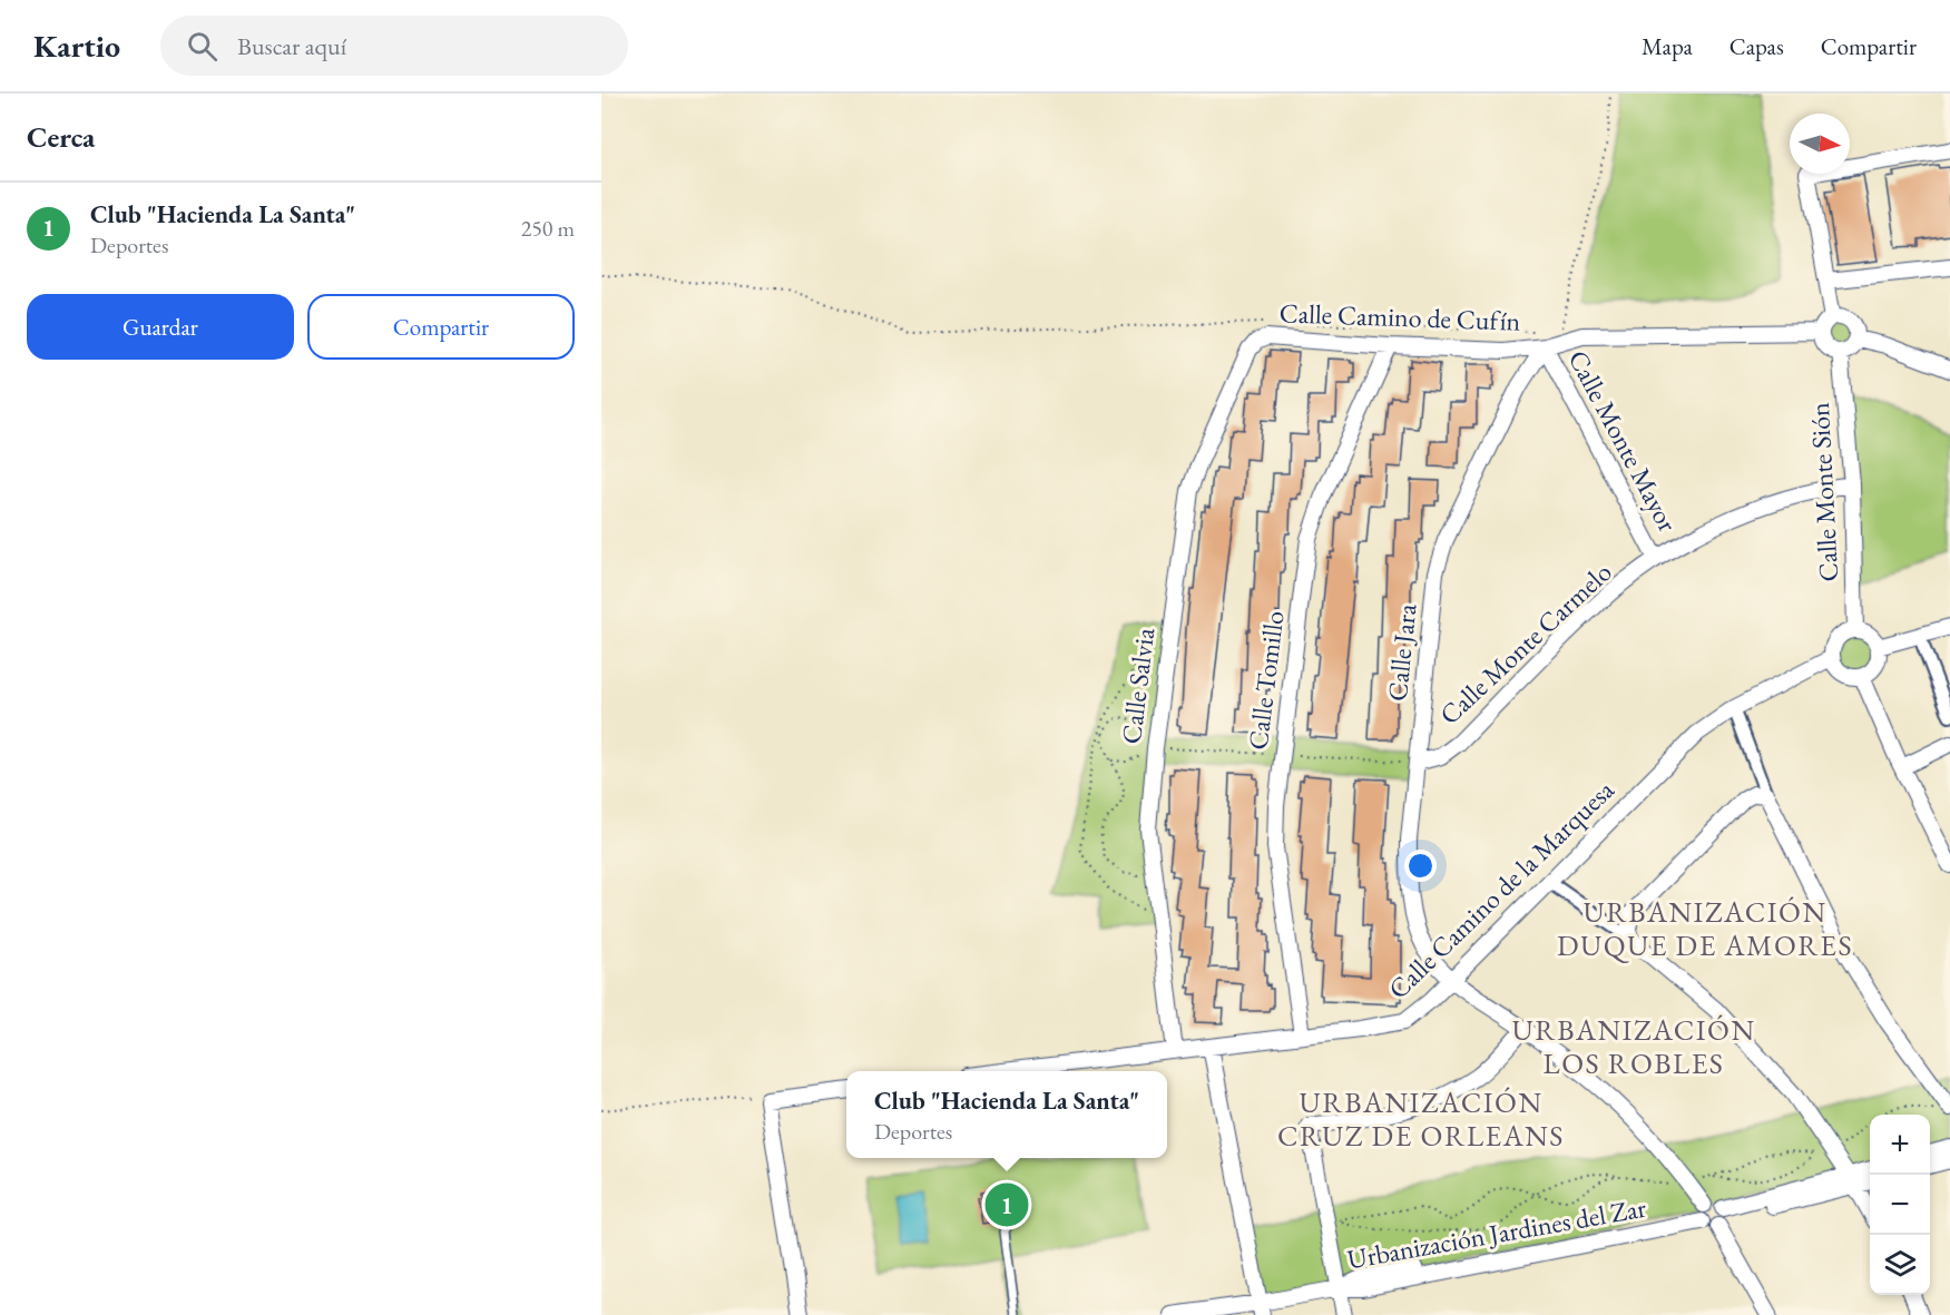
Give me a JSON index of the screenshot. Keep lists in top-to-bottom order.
{
  "streets": {
    "street": [
      "Calle Camino de Cufín",
      "Calle Monte Mayor",
      "Calle Monte Sión",
      "Calle Monte Carmelo",
      "Calle Jara",
      "Calle Tomillo",
      "Calle Salvia",
      "Calle Camino de la Marquesa",
      "Urbanización Jardines del Zar"
    ]
  },
  "crossings": [
    ["Calle Camino de Cufín", "Calle Monte Mayor"],
    ["Calle Camino de Cufín", "Calle Monte Sión"],
    ["Calle Camino de Cufín", "Calle Jara"],
    ["Calle Camino de Cufín", "Calle Tomillo"],
    ["Calle Camino de Cufín", "Calle Salvia"],
    ["Calle Monte Mayor", "Calle Monte Carmelo"],
    ["Calle Monte Mayor", "Calle Jara"],
    ["Calle Monte Sión", "Calle Monte Carmelo"],
    ["Calle Monte Sión", "Calle Camino de la Marquesa"],
    ["Calle Monte Carmelo", "Calle Jara"],
    ["Calle Jara", "Calle Camino de la Marquesa"],
    ["Calle Tomillo", "Calle Camino de la Marquesa"],
    ["Calle Salvia", "Calle Camino de la Marquesa"]
  ],
  "districts": ["URBANIZACIÓN DUQUE DE AMORES", "URBANIZACIÓN LOS ROBLES", "URBANIZACIÓN CRUZ DE ORLEANS"],
  "north": "right",
  "page": {
    "header": "Kartio",
    "search": "Buscar aquí",
    "nav": ["Mapa", "Capas", "Compartir"],
    "heading": "Cerca",
    "list": [
      {
        "mark": "1",
        "name": "Club \"Hacienda La Santa\"",
        "note": "Deportes",
        "value": "250 m"
      }
    ],
    "buttons": ["Guardar", "Compartir"],
    "popup": ["Club \"Hacienda La Santa\"", "Deportes"],
    "map_buttons": ["+", "−"],
    "pins": "1"
  }
}
